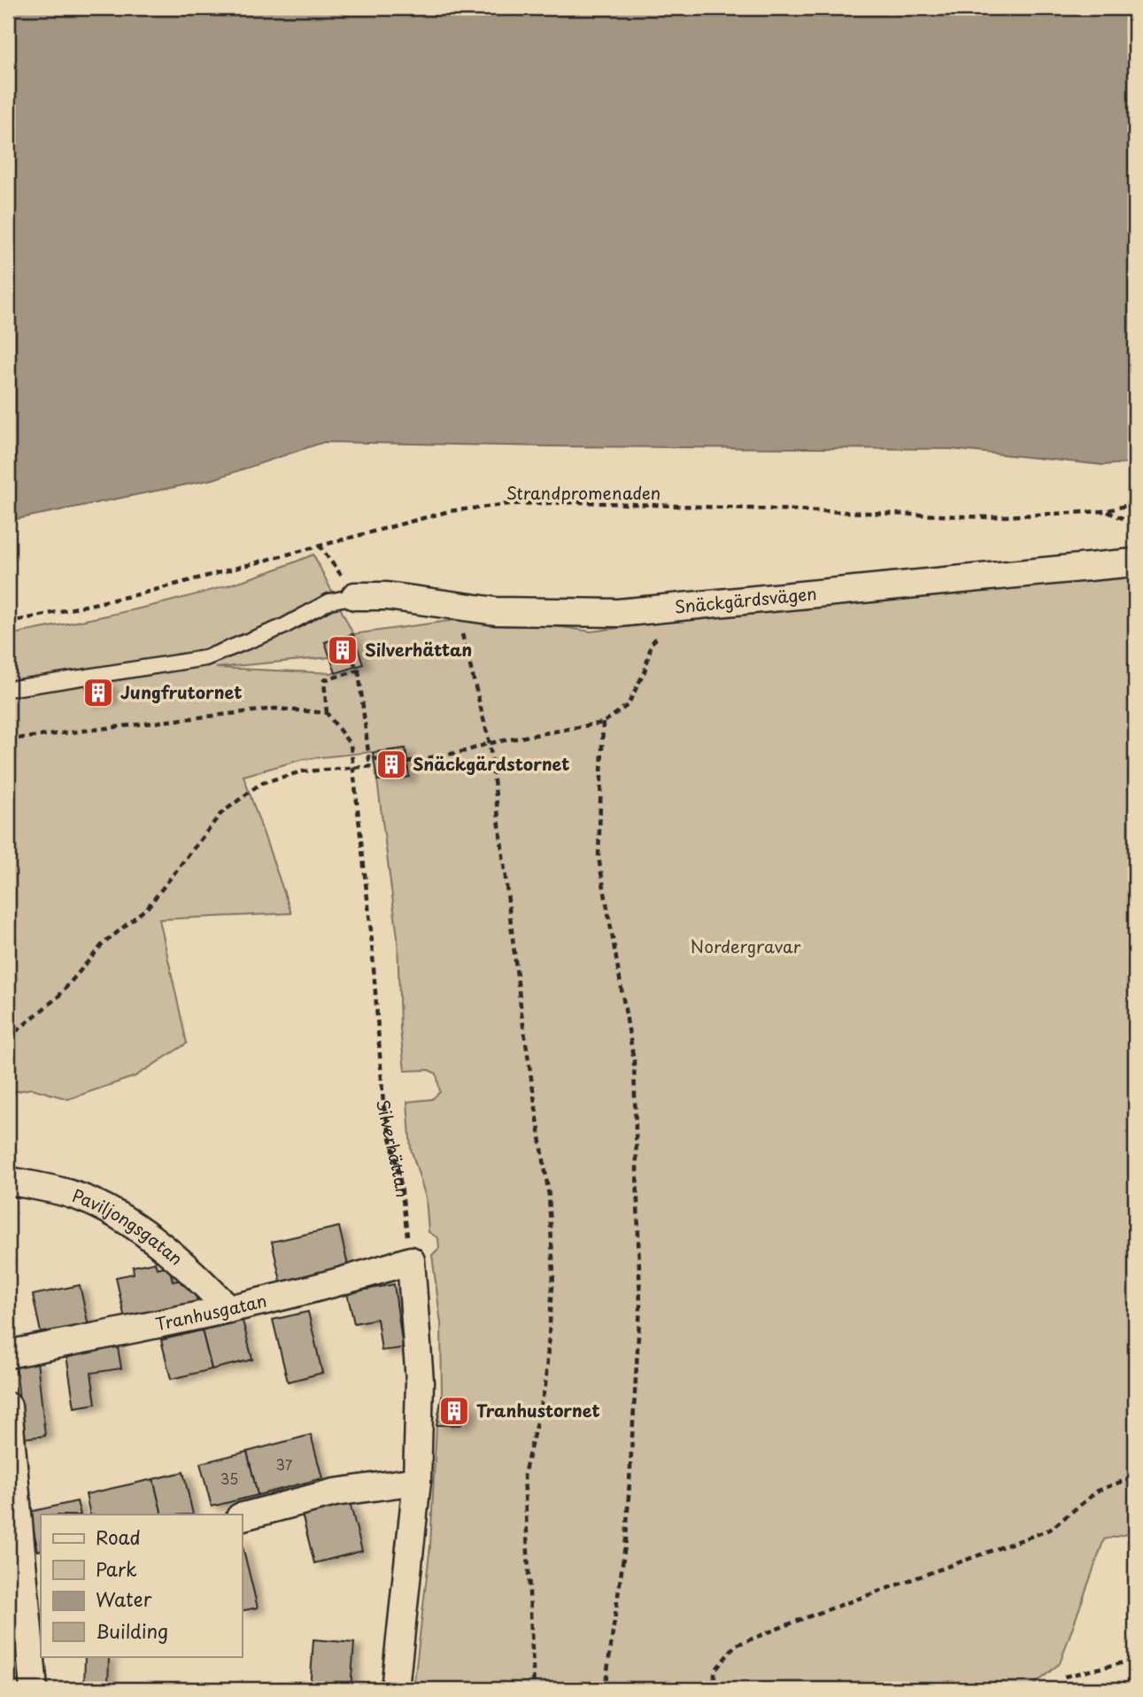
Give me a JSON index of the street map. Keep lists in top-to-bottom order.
{
  "streets": {
    "street": ["Snäckgärdsvägen", "Paviljongsgatan", "Tranhusgatan"],
    "path": ["Strandpromenaden", "Silverhättan"]
  },
  "crossings": [
    ["Silverhättan", "Tranhusgatan"],
    ["Paviljongsgatan", "Tranhusgatan"]
  ],
  "parks": ["Nordergravar"],
  "places": {
    "building": [
      "Silverhättan",
      "Jungfrutornet",
      "Snäckgärdstornet",
      "Tranhustornet"
    ]
  },
  "house_numbers": ["37", "35"],
  "legend": [
    "Road",
    "Park",
    "Water",
    "Building"
  ]
}
